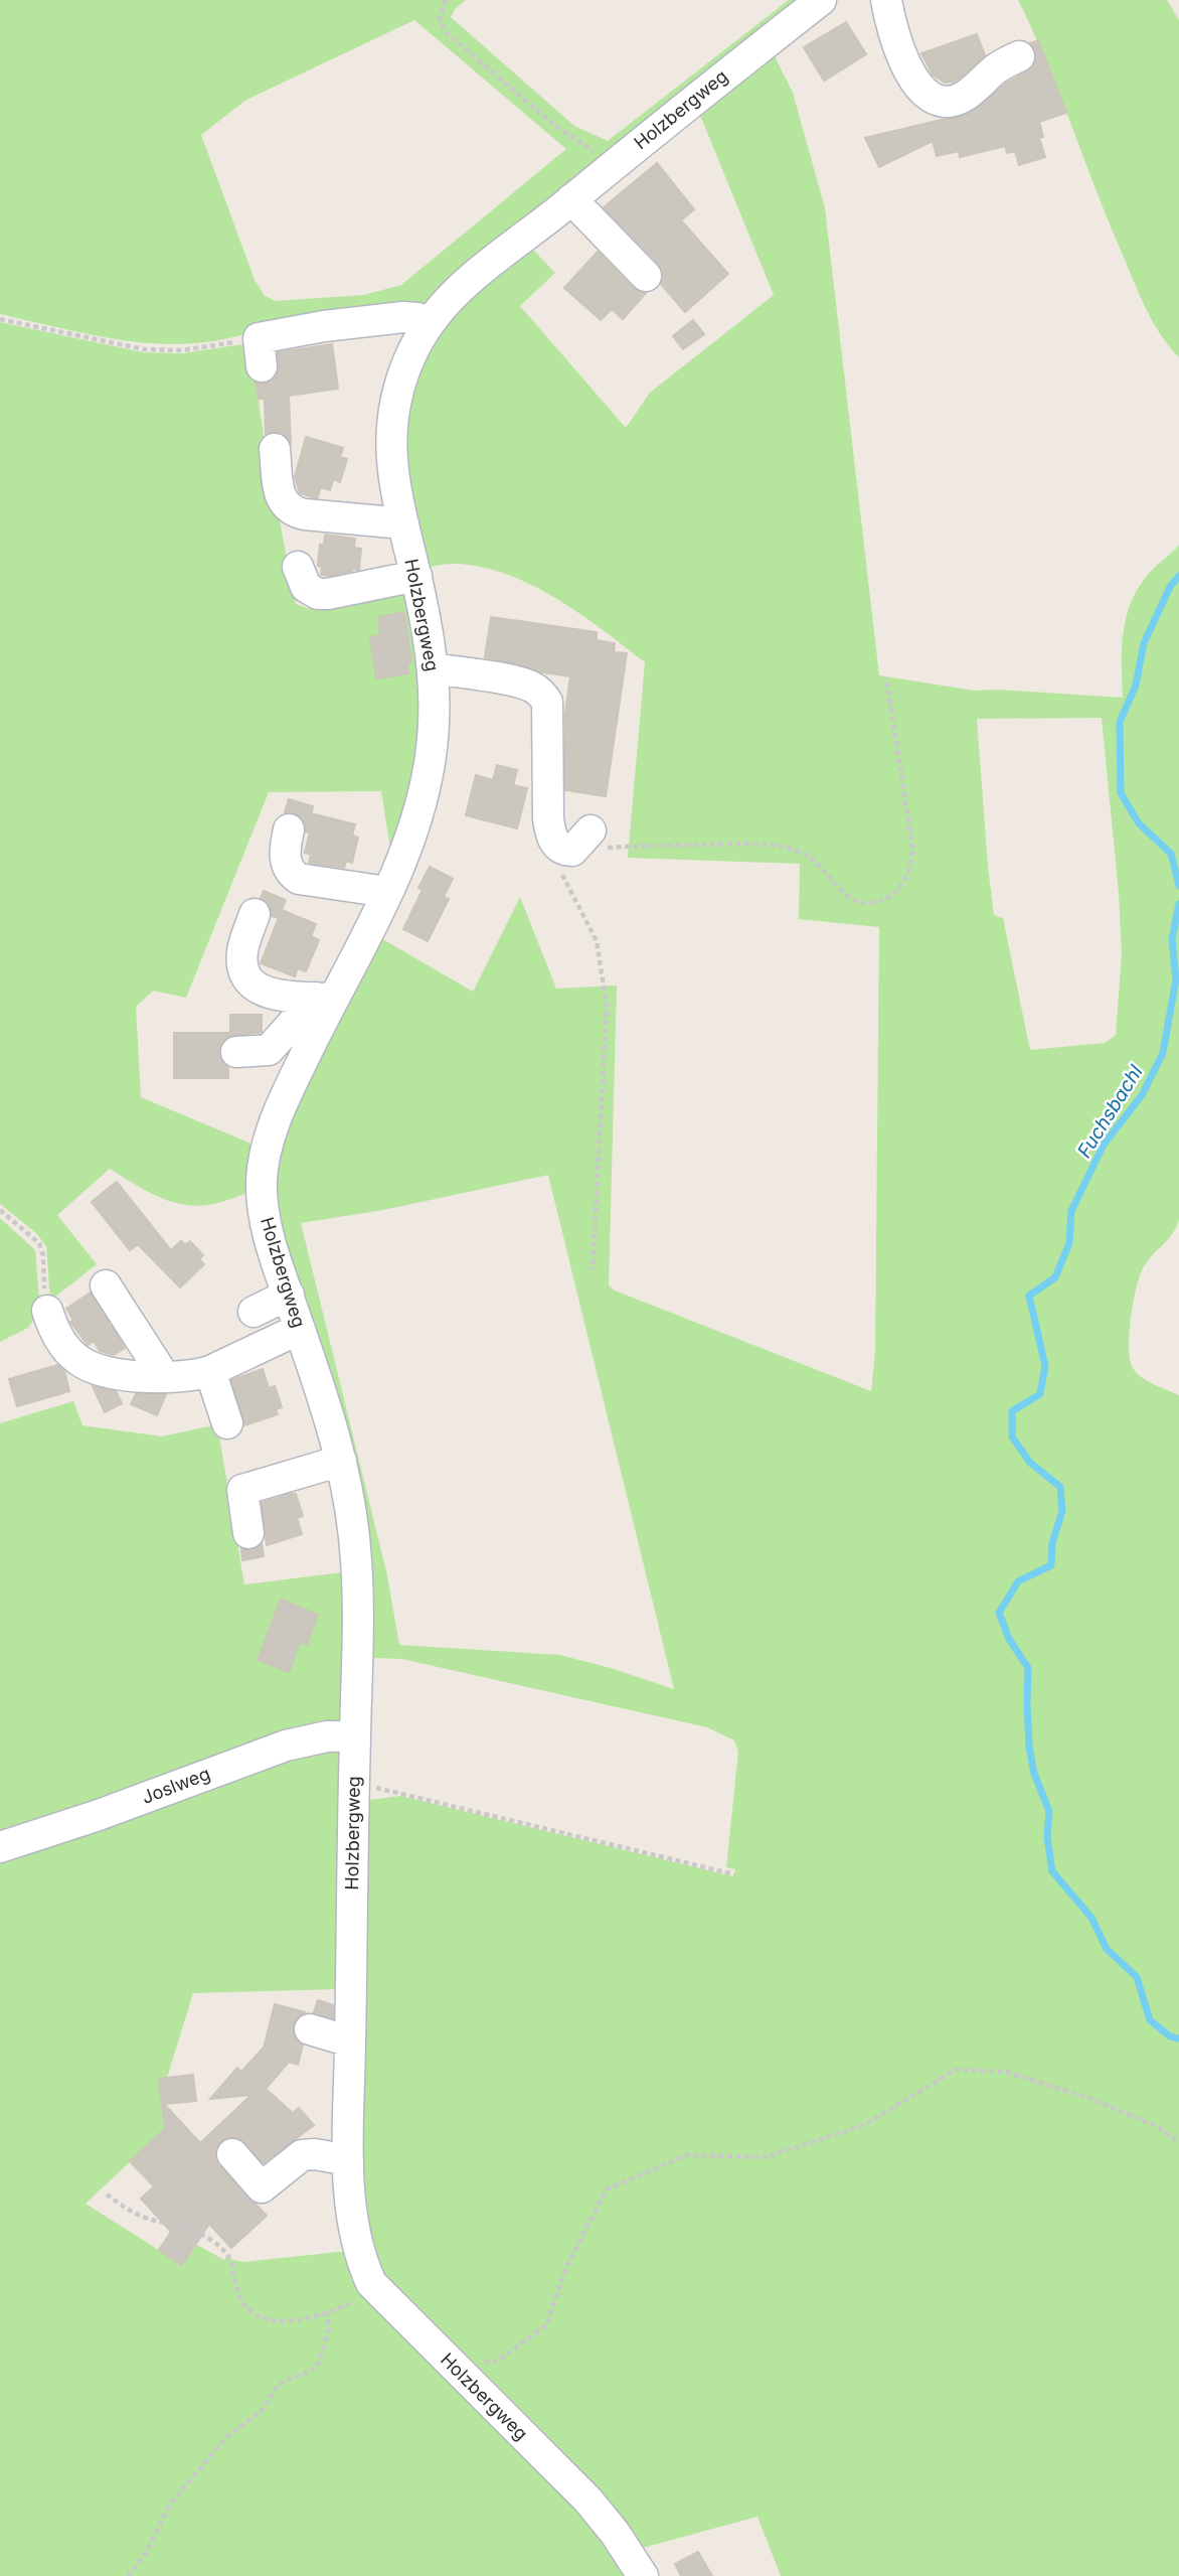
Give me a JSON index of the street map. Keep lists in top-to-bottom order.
{
  "streets": {
    "street": ["Holzbergweg", "Joslweg"]
  },
  "crossings": [
    ["Holzbergweg", "Joslweg"]
  ],
  "water": ["Fuchsbachl"]
}
